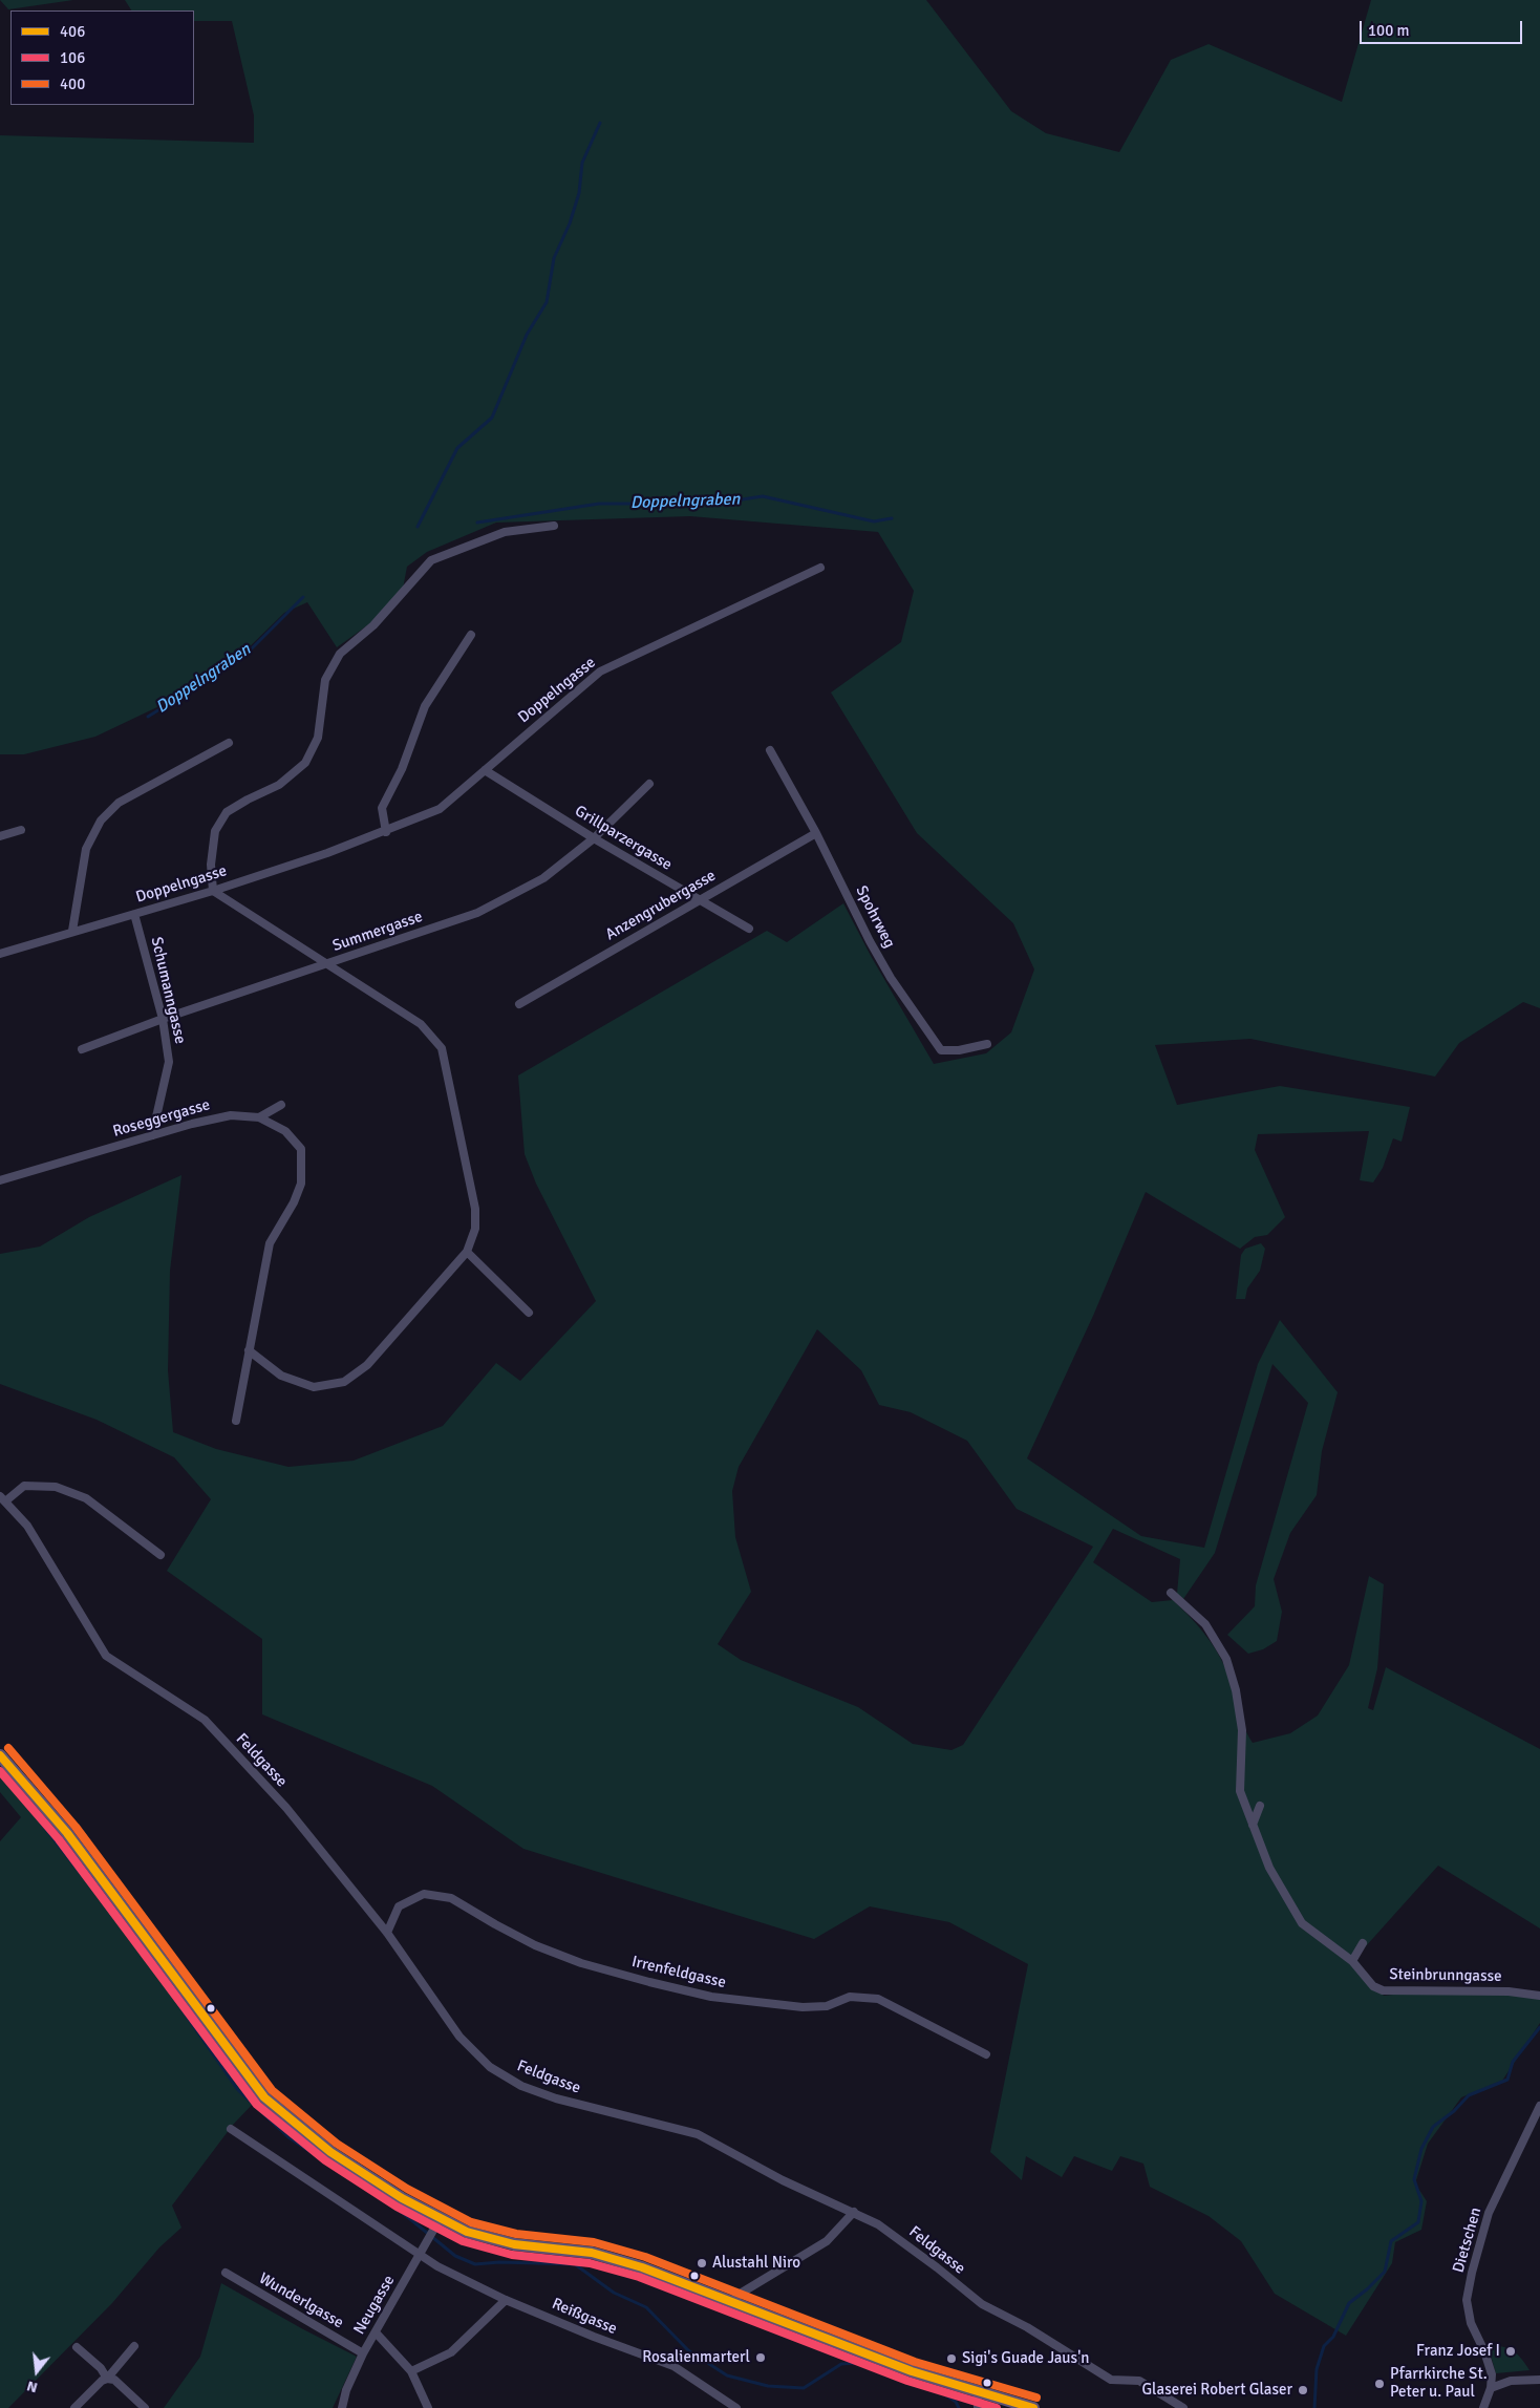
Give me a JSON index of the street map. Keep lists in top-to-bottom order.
{
  "streets": {
    "street": [
      "Doppelngasse",
      "Grillparzergasse",
      "Anzengrubergasse",
      "Spohrweg",
      "Summergasse",
      "Schumanngasse",
      "Roseggergasse",
      "Feldgasse",
      "Irrenfeldgasse",
      "Steinbrunngasse",
      "Dietschen",
      "Wunderlgasse",
      "Neugasse",
      "Reißgasse"
    ]
  },
  "crossings": [
    ["Doppelngasse", "Grillparzergasse"],
    ["Doppelngasse", "Schumanngasse"],
    ["Grillparzergasse", "Anzengrubergasse"],
    ["Grillparzergasse", "Summergasse"],
    ["Anzengrubergasse", "Spohrweg"],
    ["Summergasse", "Schumanngasse"],
    ["Schumanngasse", "Roseggergasse"],
    ["Feldgasse", "Irrenfeldgasse"],
    ["Wunderlgasse", "Neugasse"],
    ["Neugasse", "Reißgasse"]
  ],
  "water": ["Doppelngraben"],
  "places": [
    "Alustahl Niro",
    "Franz Josef I",
    "Rosalienmarterl",
    "Sigi's Guade Jaus'n",
    "Pfarrkirche St. Peter u. Paul",
    "Glaserei Robert Glaser"
  ],
  "lines": ["transit line 400", "transit line 406", "transit line 106"],
  "legend": ["406", "106", "400"],
  "scale_bar": "100 m",
  "north": "bottom"
}
